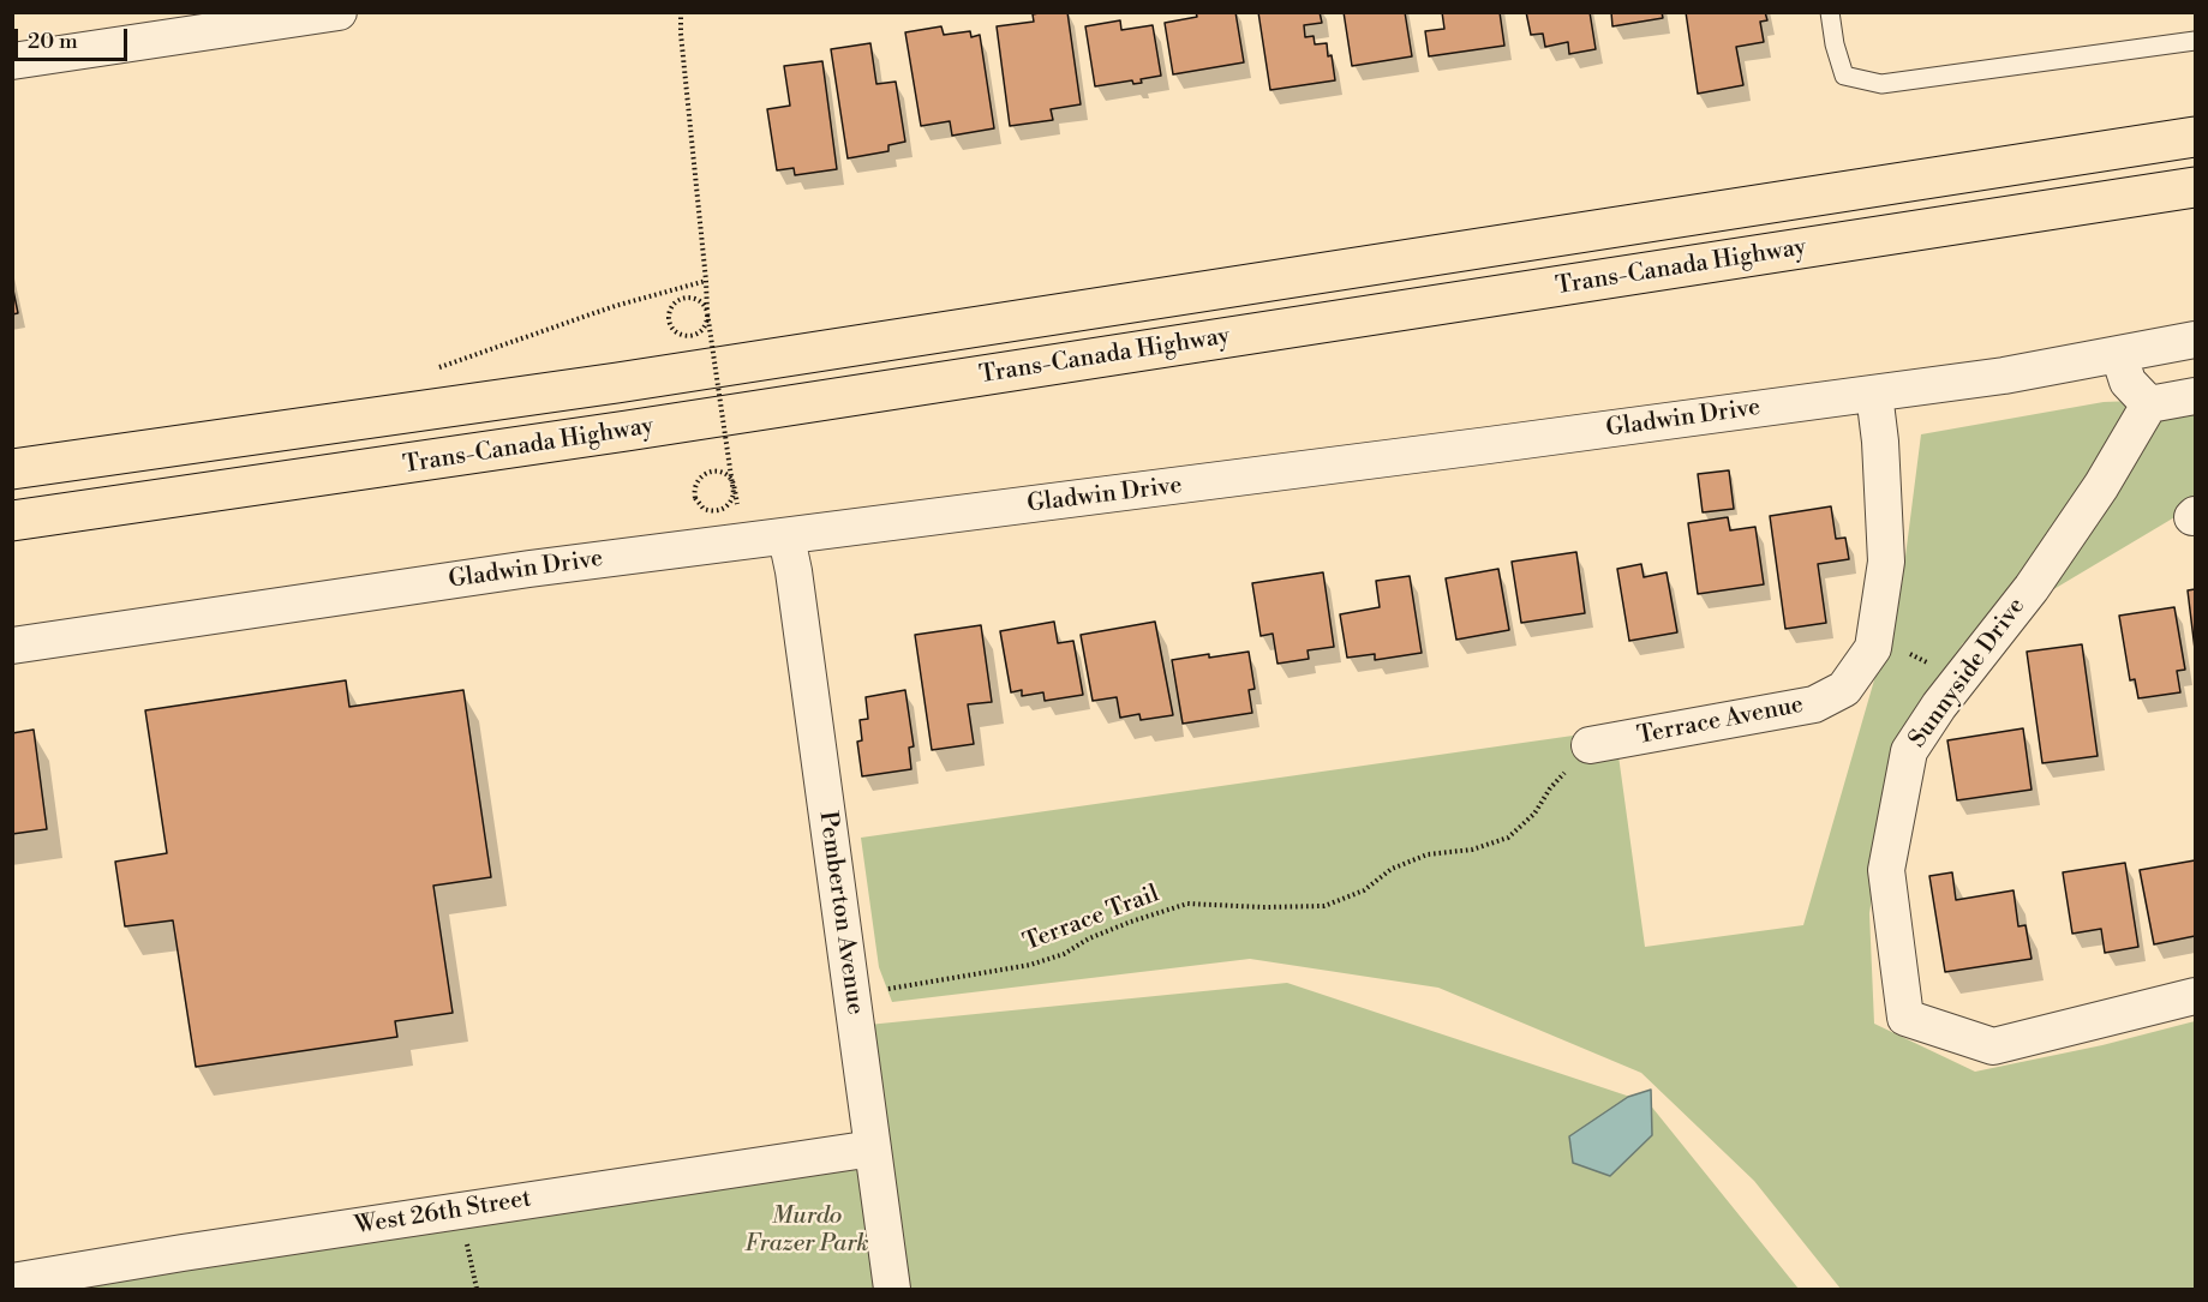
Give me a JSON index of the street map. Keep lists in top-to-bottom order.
{
  "streets": {
    "highway": ["Trans-Canada Highway"],
    "street": [
      "Gladwin Drive",
      "Sunnyside Drive",
      "Terrace Avenue",
      "Pemberton Avenue",
      "West 26th Street"
    ],
    "path": ["Terrace Trail"]
  },
  "crossings": [
    ["Gladwin Drive", "Terrace Avenue"],
    ["Gladwin Drive", "Pemberton Avenue"],
    ["Terrace Avenue", "Terrace Trail"],
    ["Pemberton Avenue", "Terrace Trail"],
    ["Pemberton Avenue", "West 26th Street"]
  ],
  "parks": ["Murdo Frazer Park"],
  "scale_bar": "20 m"
}
